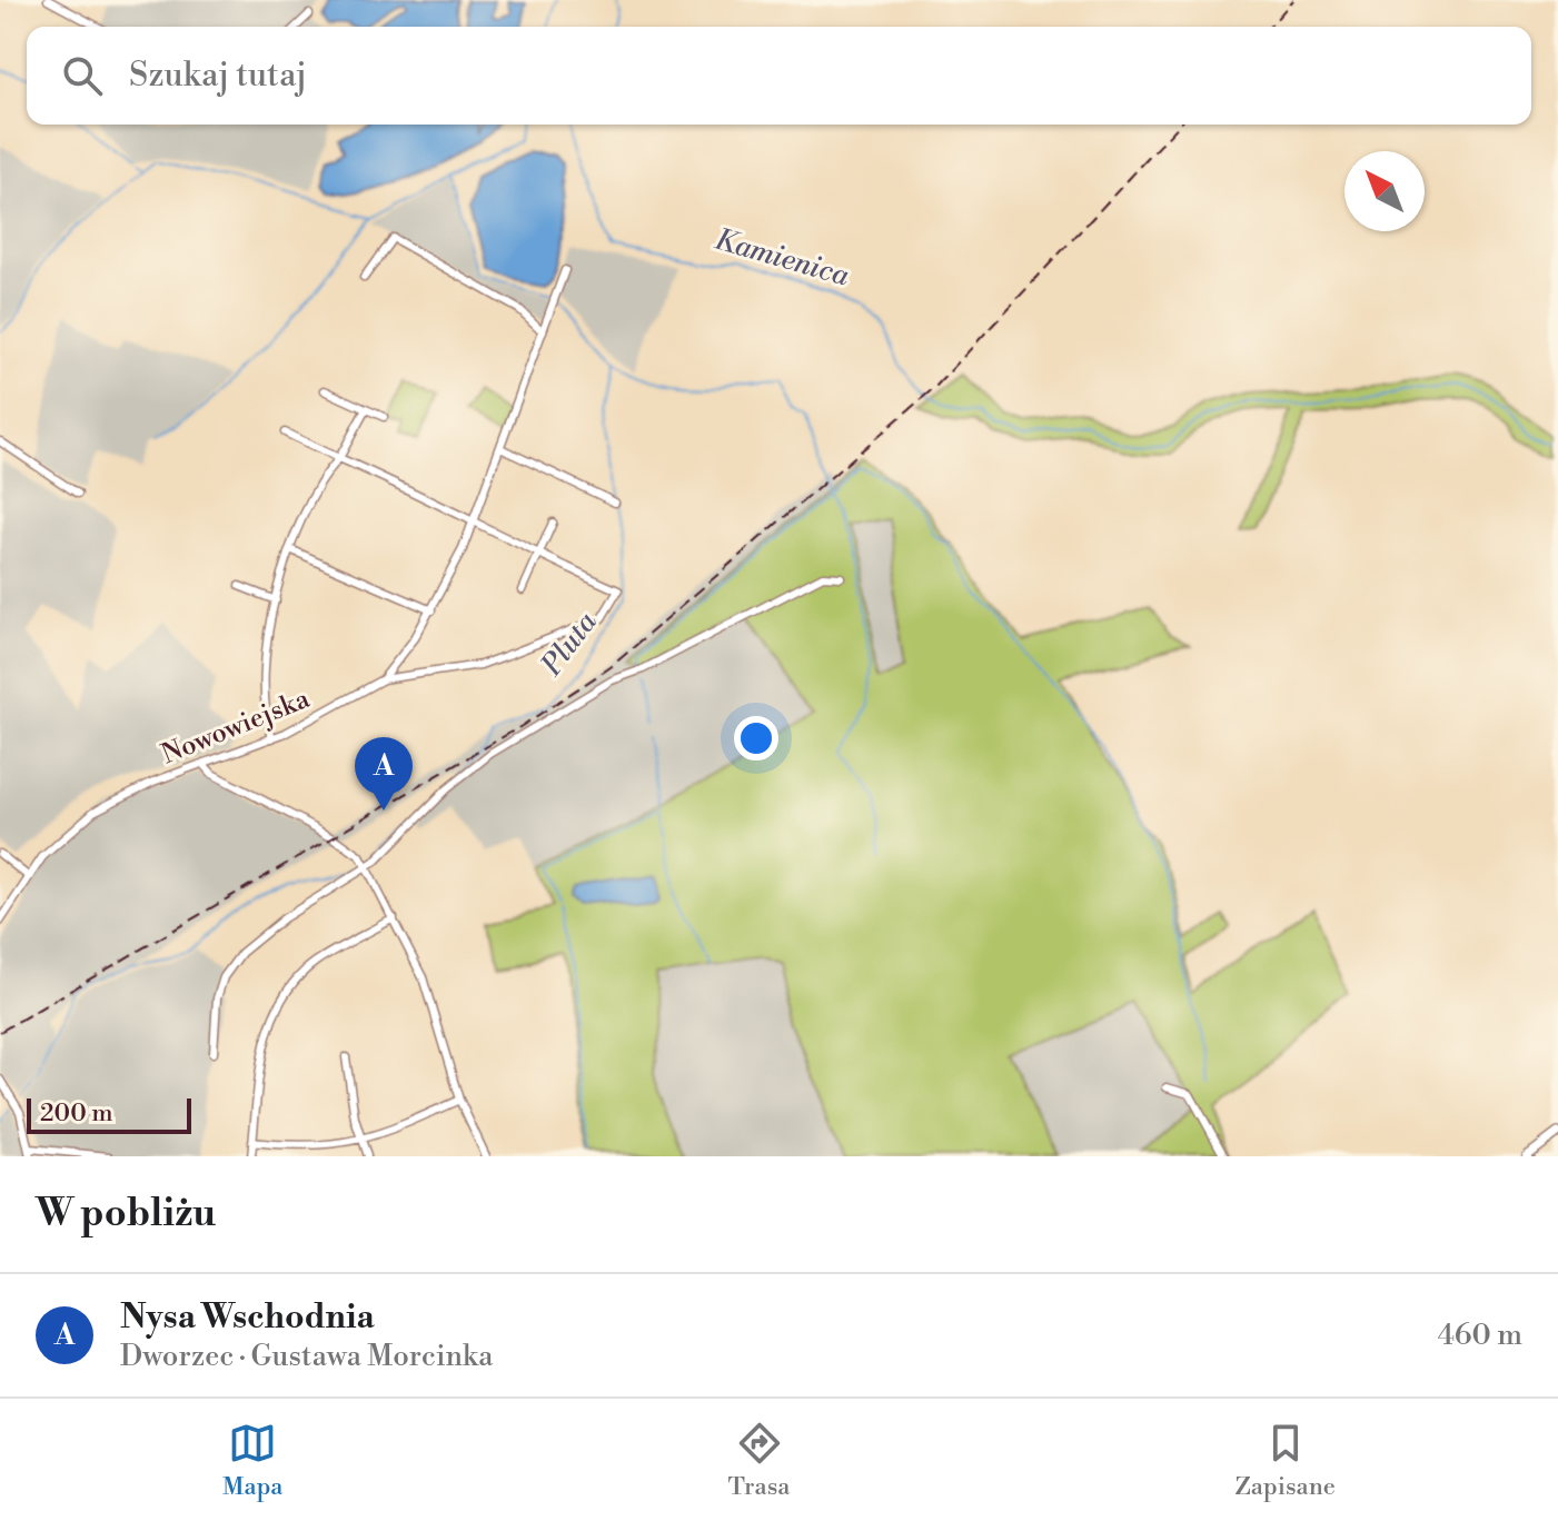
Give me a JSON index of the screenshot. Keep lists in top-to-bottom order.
{
  "streets": {
    "street": ["Nowowiejska"]
  },
  "water": ["Kamienica", "Pluta"],
  "scale_bar": "200 m",
  "north": "top left",
  "page": {
    "search": "Szukaj tutaj",
    "pins": "A",
    "scale": "200 m",
    "heading": "W pobliżu",
    "list": [
      {
        "mark": "A",
        "name": "Nysa Wschodnia",
        "note": "Dworzec · Gustawa Morcinka",
        "value": "460 m"
      }
    ],
    "nav": ["Mapa", "Trasa", "Zapisane"]
  }
}
